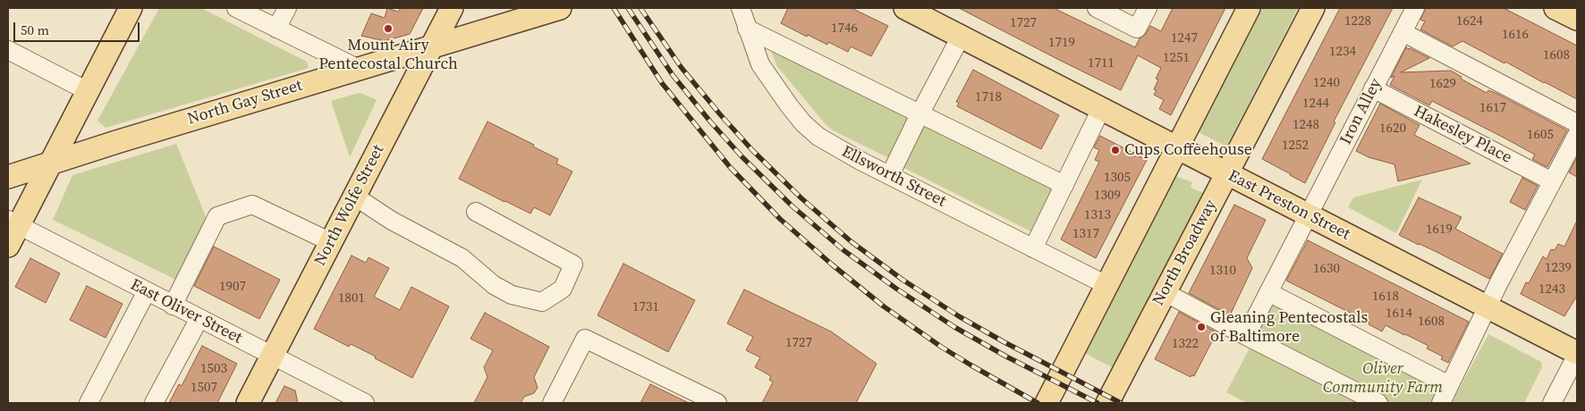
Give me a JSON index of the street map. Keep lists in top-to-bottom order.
{
  "streets": {
    "main road": [
      "North Gay Street",
      "North Wolfe Street",
      "East Preston Street",
      "North Broadway"
    ],
    "street": [
      "Iron Alley",
      "Hakesley Place",
      "Ellsworth Street",
      "East Oliver Street"
    ]
  },
  "crossings": [
    ["North Gay Street", "North Wolfe Street"],
    ["Iron Alley", "Hakesley Place"],
    ["Iron Alley", "East Preston Street"],
    ["North Wolfe Street", "East Oliver Street"],
    ["East Preston Street", "North Broadway"]
  ],
  "parks": ["Oliver Community Farm"],
  "places": ["Mount Airy Pentecostal Church", "Cups Coffeehouse", "Gleaning Pentecostals of Baltimore"],
  "house_numbers": [
    "1228",
    "1624",
    "1727",
    "1746",
    "1616",
    "1247",
    "1719",
    "1234",
    "1608",
    "1251",
    "1711",
    "1240",
    "1629",
    "1718",
    "1244",
    "1617",
    "1248",
    "1620",
    "1605",
    "1252",
    "1305",
    "1309",
    "1313",
    "1619",
    "1317",
    "1239",
    "1630",
    "1310",
    "1907",
    "1243",
    "1618",
    "1801",
    "1731",
    "1614",
    "1608",
    "1727",
    "1322",
    "1503",
    "1507"
  ],
  "scale_bar": "50 m"
}
